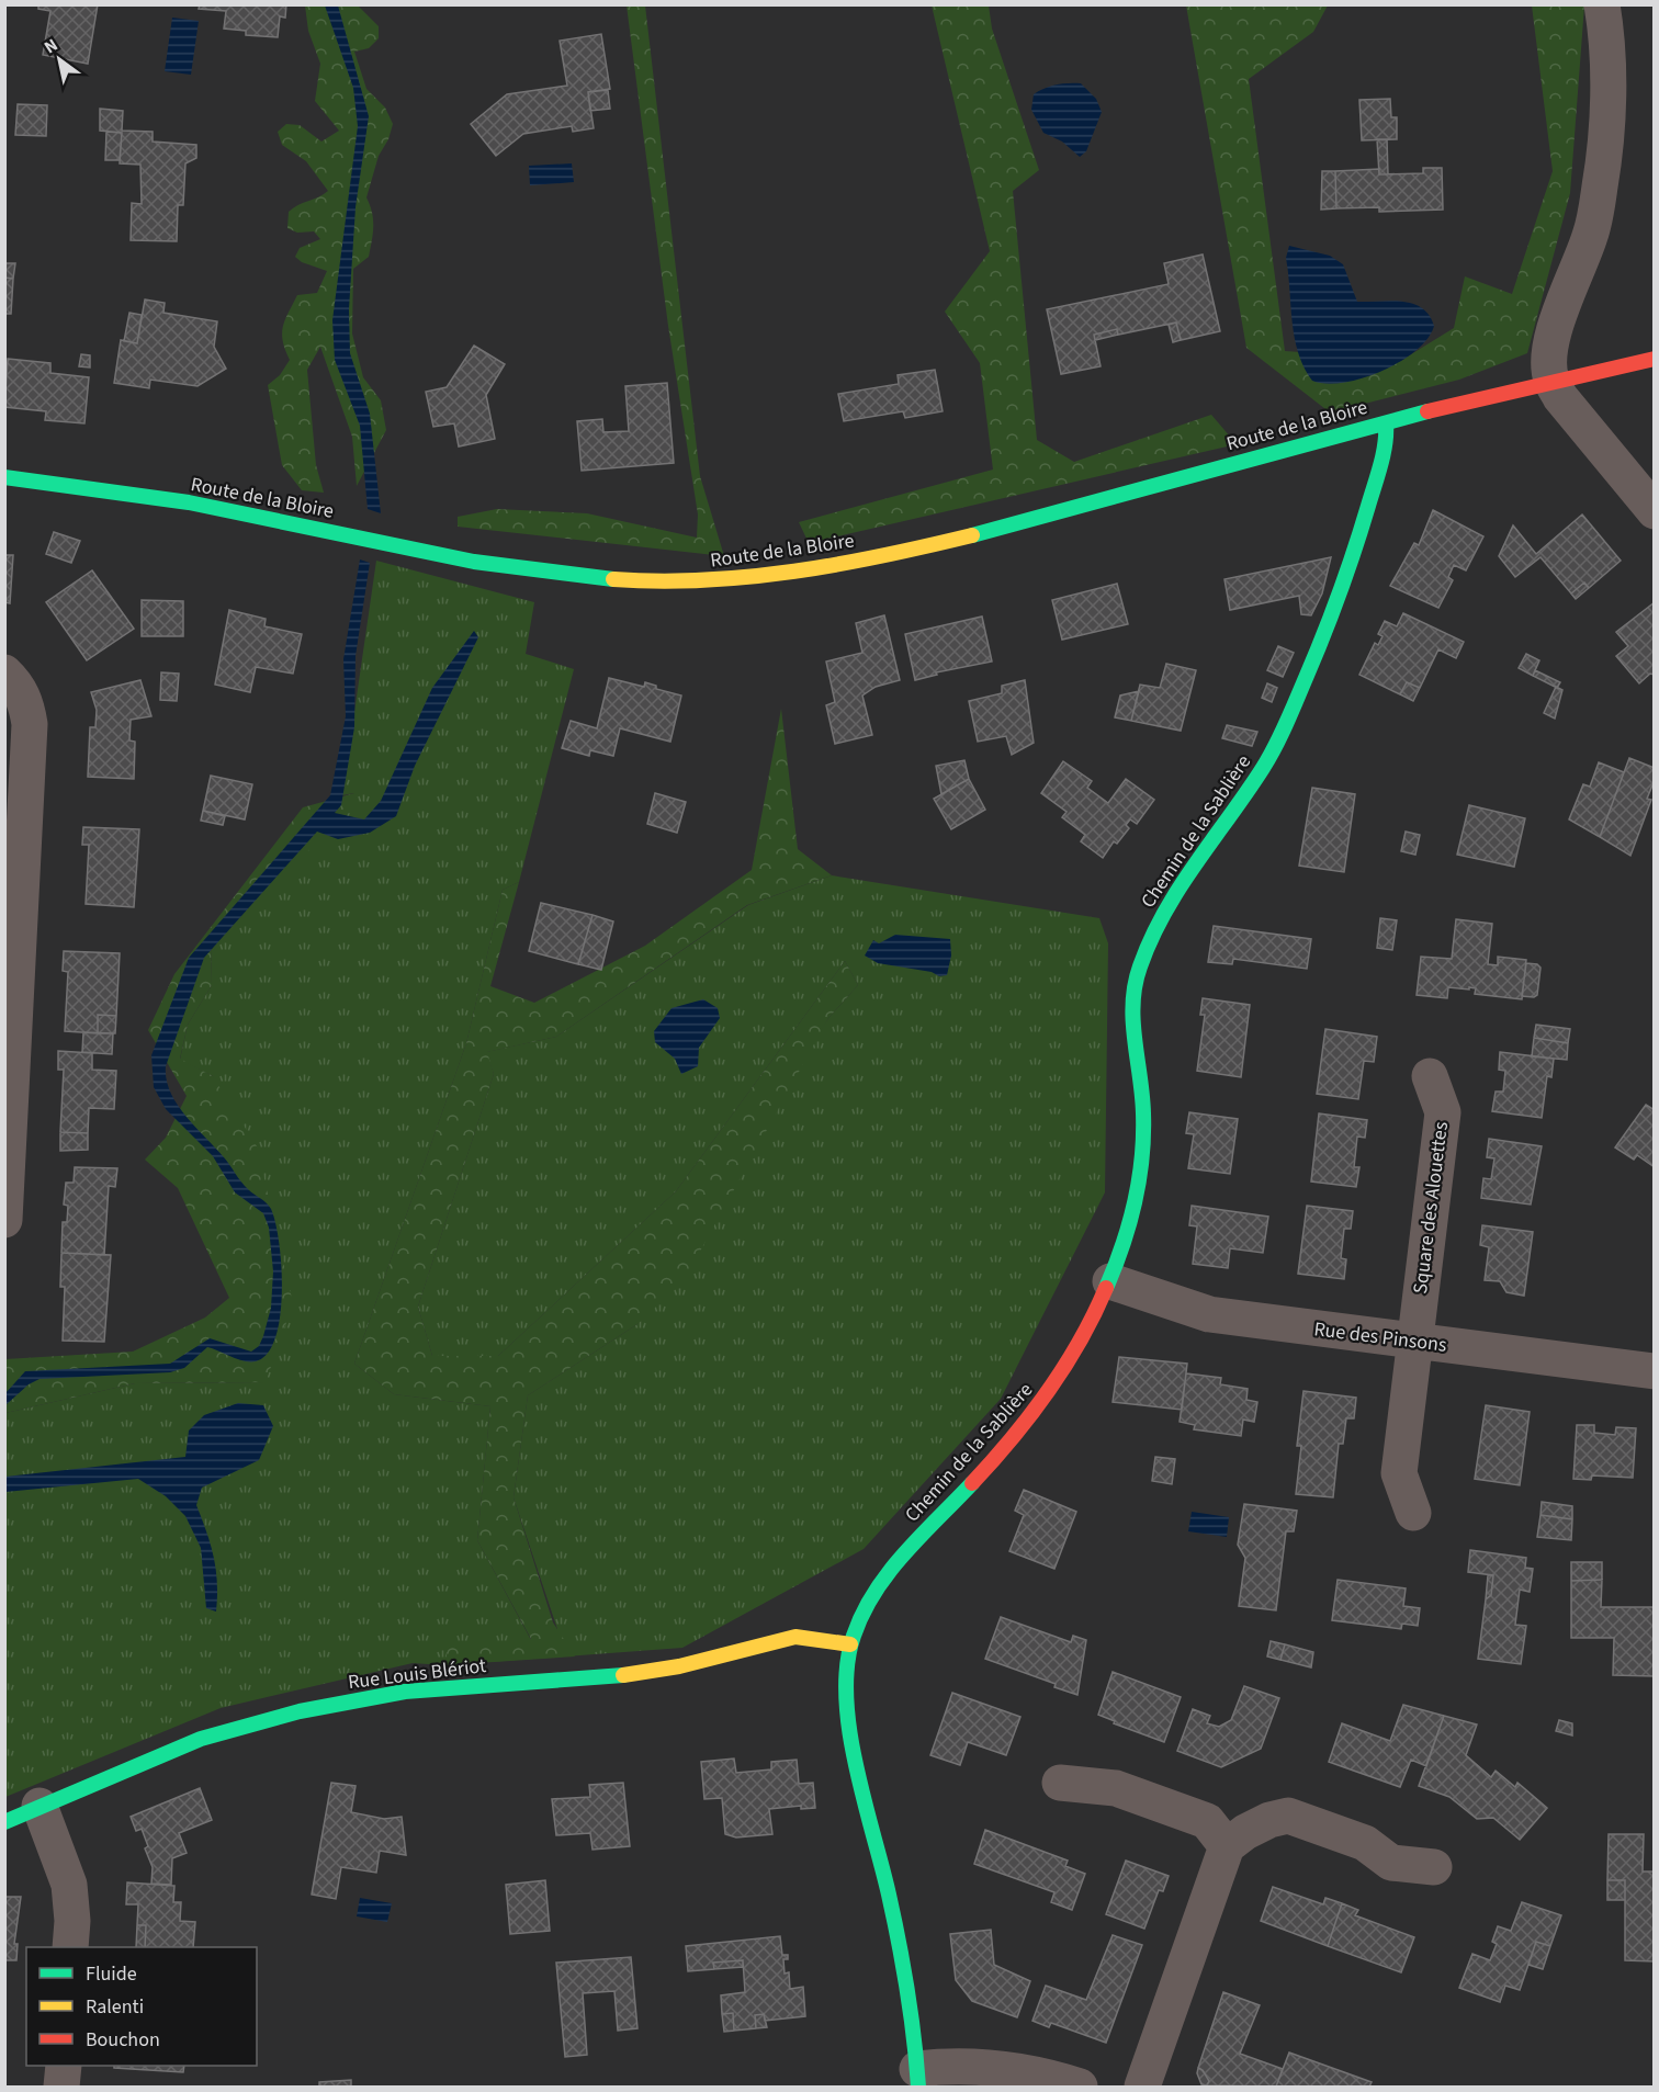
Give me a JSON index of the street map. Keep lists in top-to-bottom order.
{
  "streets": {
    "street": [
      "Route de la Bloire",
      "Chemin de la Sablière",
      "Square des Alouettes",
      "Rue des Pinsons",
      "Rue Louis Blériot"
    ]
  },
  "crossings": [
    ["Route de la Bloire", "Chemin de la Sablière"],
    ["Chemin de la Sablière", "Rue des Pinsons"],
    ["Chemin de la Sablière", "Rue Louis Blériot"],
    ["Square des Alouettes", "Rue des Pinsons"]
  ],
  "legend": ["Fluide", "Ralenti", "Bouchon"],
  "north": "top left"
}
